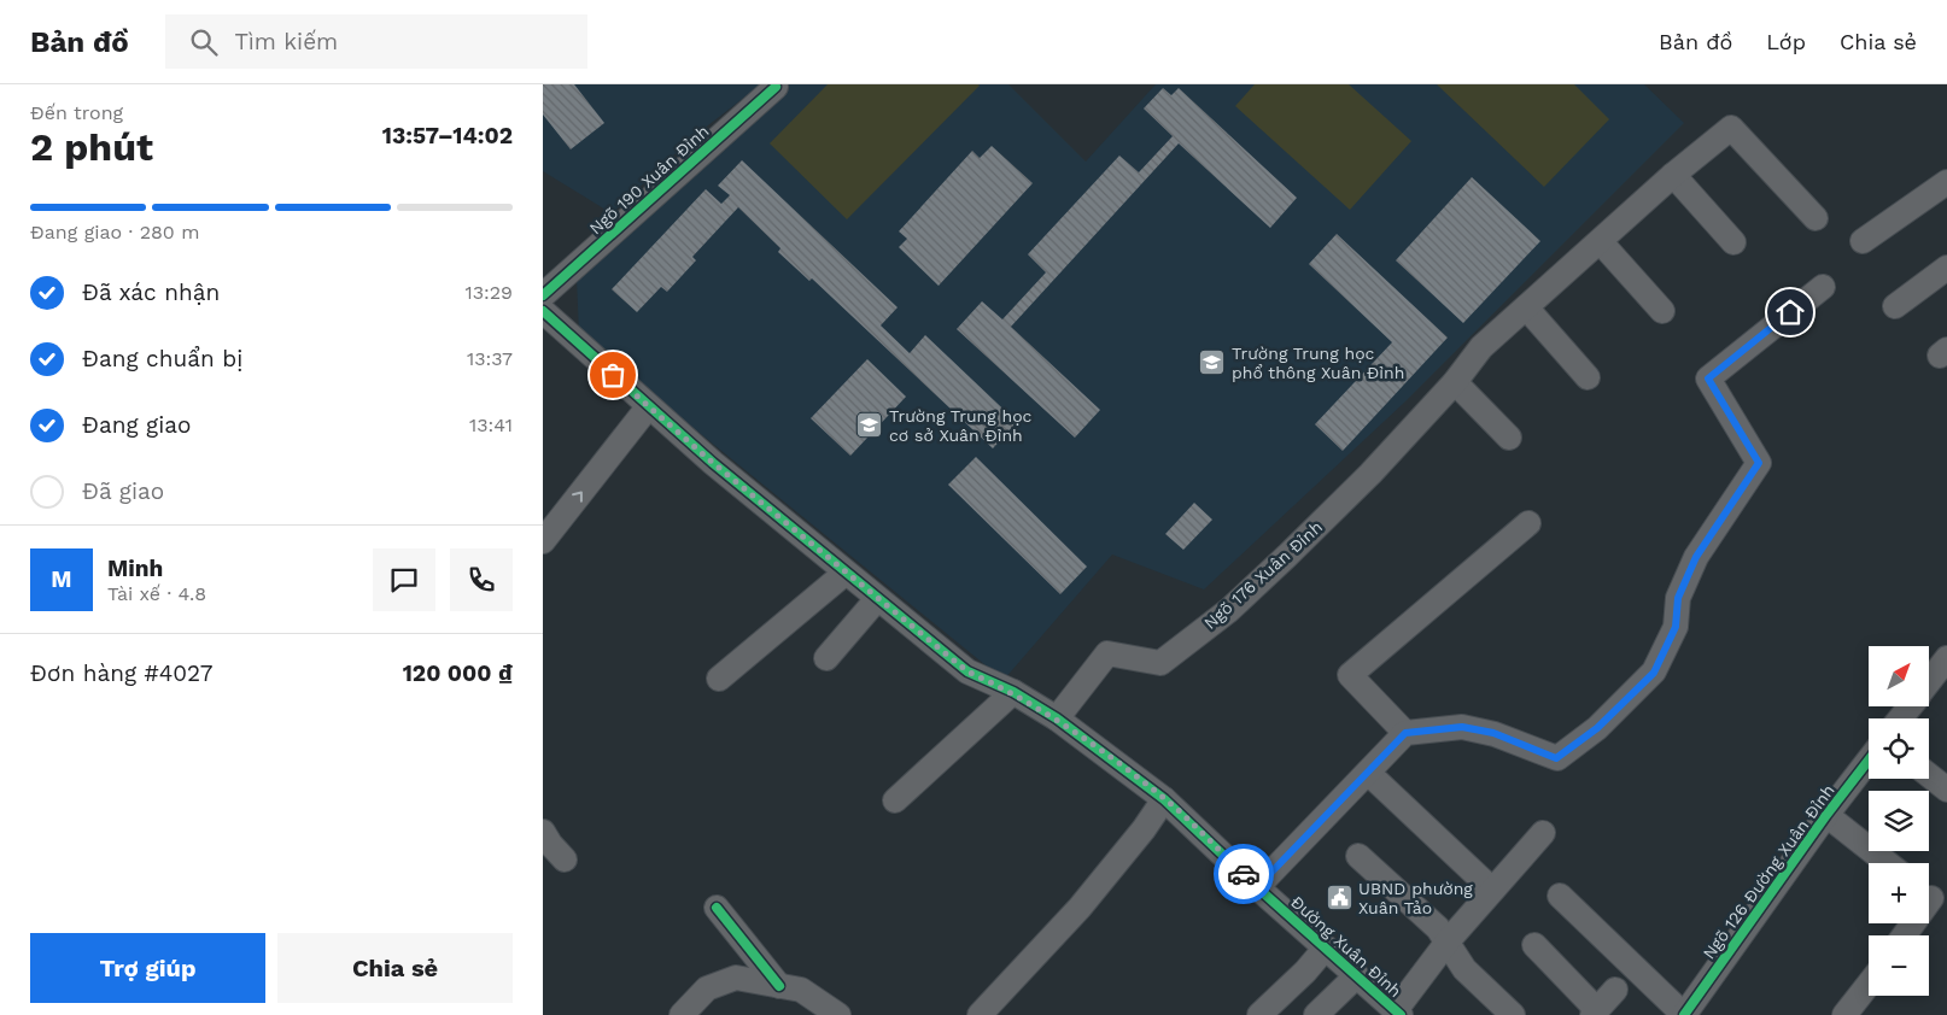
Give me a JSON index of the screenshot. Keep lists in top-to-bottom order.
{
  "streets": {
    "street": [
      "Ngõ 190 Xuân Đỉnh",
      "Ngõ 176 Xuân Đỉnh",
      "Ngõ 126 Đường Xuân Đỉnh",
      "Đường Xuân Đỉnh"
    ]
  },
  "crossings": [
    ["Ngõ 176 Xuân Đỉnh", "Đường Xuân Đỉnh"]
  ],
  "places": {
    "school or university": ["Trường Trung học phổ thông Xuân Đỉnh", "Trường Trung học cơ sở Xuân Đỉnh"],
    "public building": ["UBND phường Xuân Tảo"]
  },
  "north": "top right",
  "page": {
    "header": "Bản đồ",
    "search": "Tìm kiếm",
    "nav": ["Bản đồ", "Lớp", "Chia sẻ"],
    "heading": ["2 phút", "Đến trong", "13:57–14:02"],
    "panel": [
      "Minh",
      "Tài xế · 4.8",
      "Đơn hàng #4027",
      "120 000 ₫"
    ],
    "bar": "Đang giao · 280 m",
    "list": [
      ["Đã xác nhận", "13:29"],
      ["Đang chuẩn bị", "13:37"],
      ["Đang giao", "13:41"],
      "Đã giao"
    ],
    "round": "M",
    "map_buttons": ["+", "−"],
    "buttons": ["Trợ giúp", "Chia sẻ"]
  }
}
